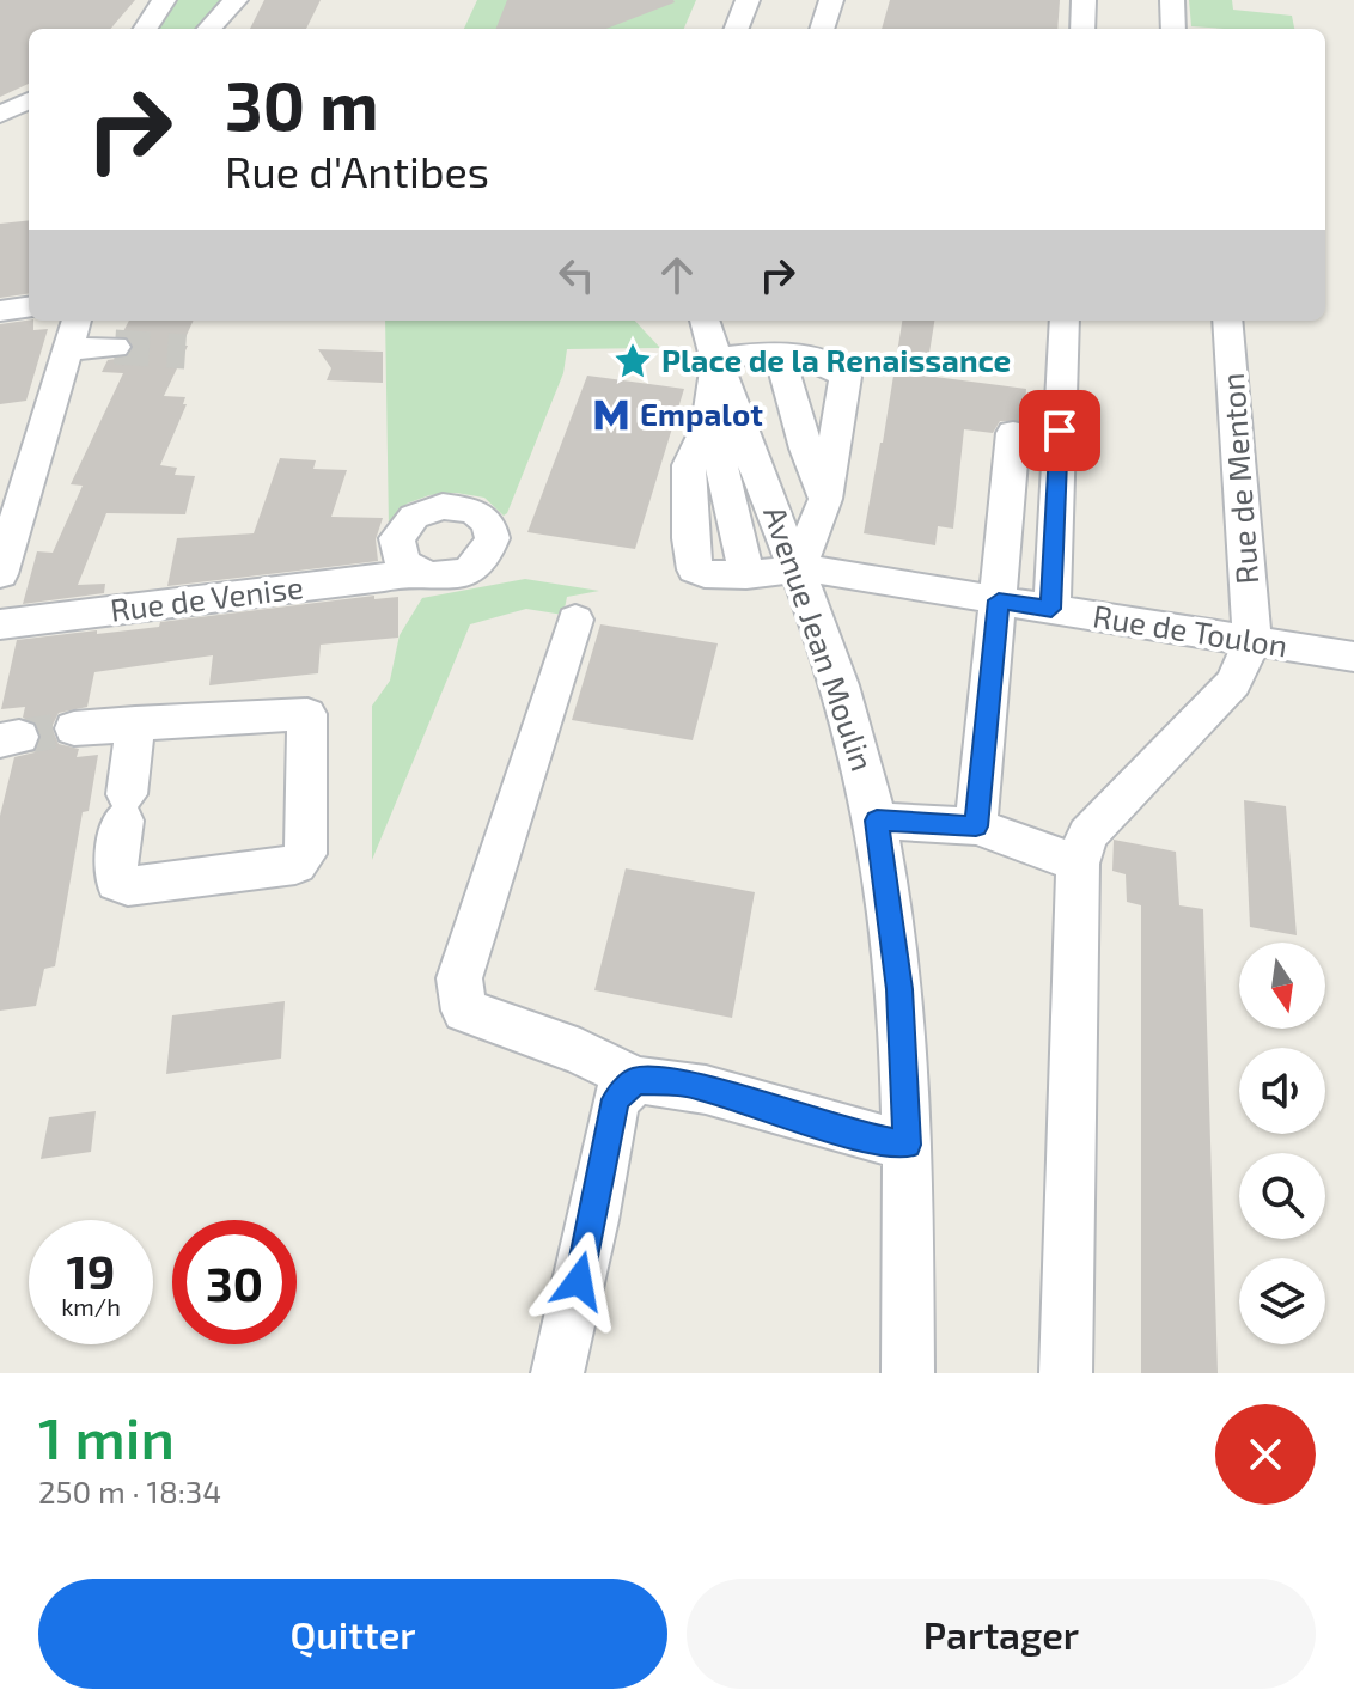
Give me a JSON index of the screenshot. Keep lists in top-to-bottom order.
{
  "streets": {
    "street": [
      "Rue de Menton",
      "Rue de Venise",
      "Rue de Toulon",
      "Avenue Jean Moulin"
    ]
  },
  "crossings": [
    ["Rue de Menton", "Rue de Toulon"],
    ["Rue de Toulon", "Avenue Jean Moulin"]
  ],
  "places": {
    "place": ["Place de la Renaissance"],
    "metro station": ["Empalot"]
  },
  "north": "bottom",
  "page": {
    "turn": ["30 m", "Rue d'Antibes"],
    "speed": "19 km/h",
    "limit": "30",
    "heading": ["1 min", "250 m · 18:34"],
    "buttons": ["Quitter", "Partager"]
  }
}
